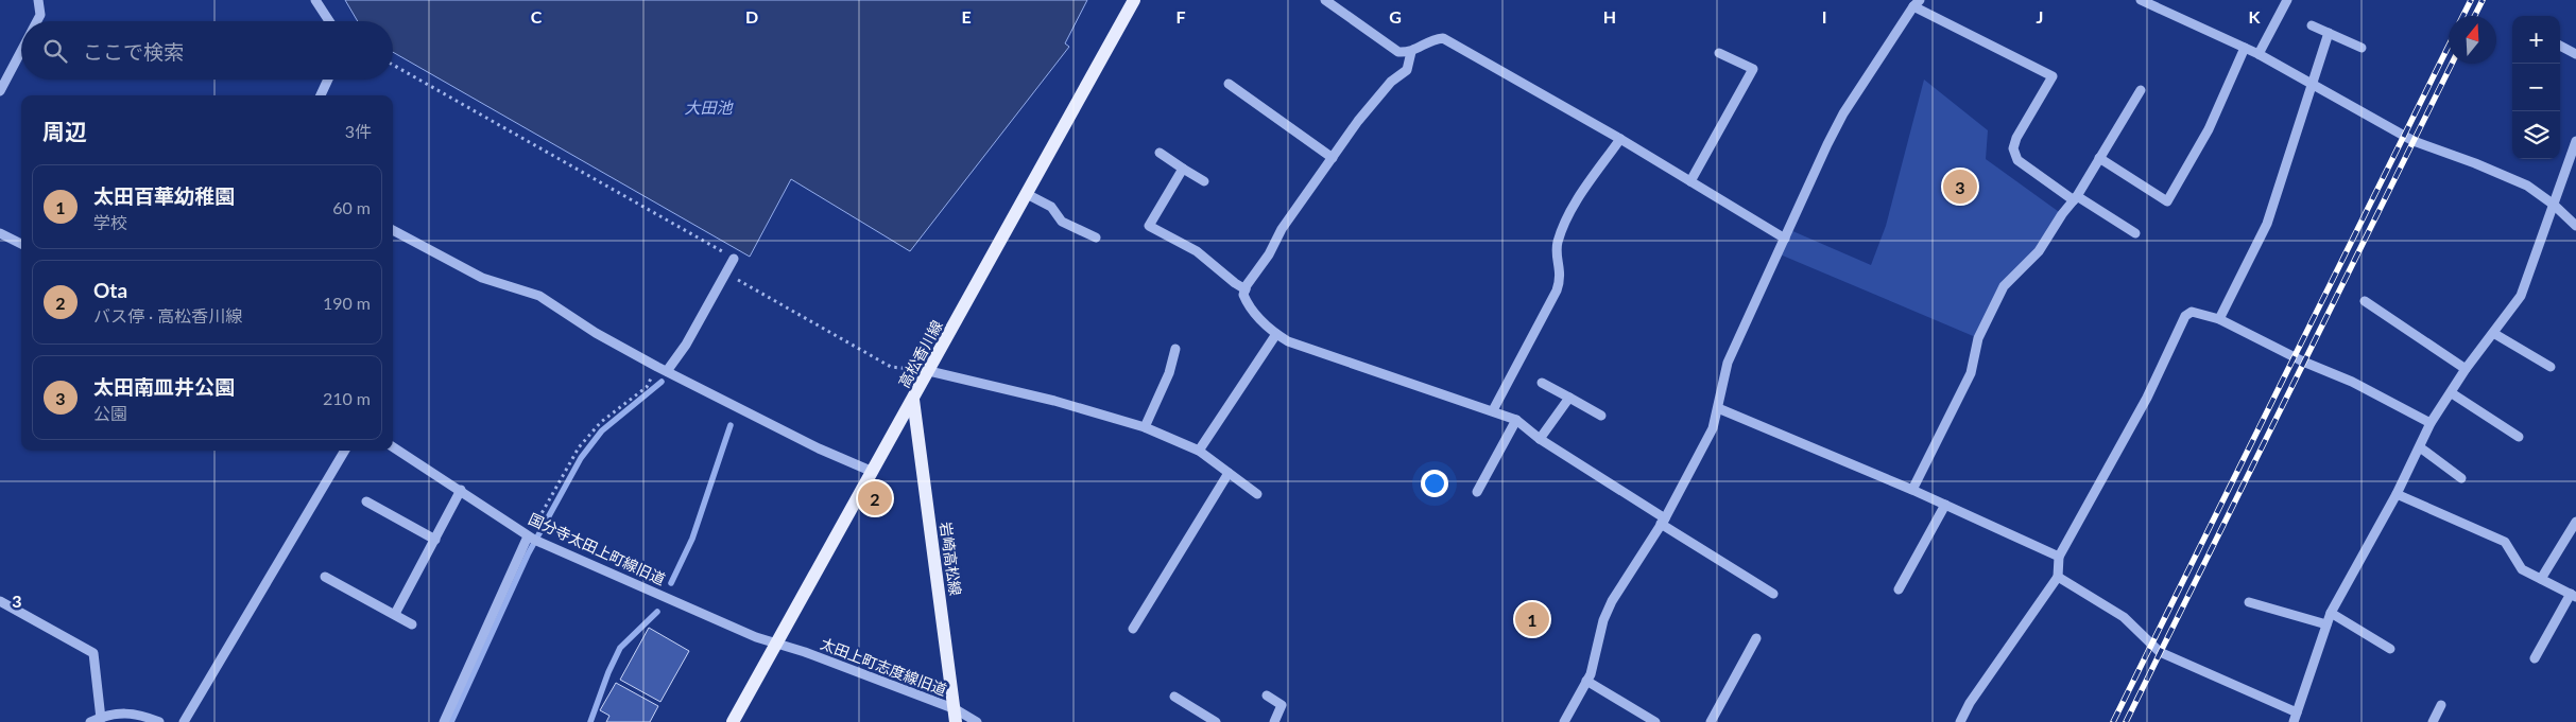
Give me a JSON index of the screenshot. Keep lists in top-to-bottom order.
{
  "streets": {
    "main road": ["高松香川線", "岩崎高松線"],
    "street": ["国分寺太田上町線旧道", "太田上町志度線旧道"]
  },
  "crossings": [
    ["高松香川線", "国分寺太田上町線旧道"],
    ["高松香川線", "岩崎高松線"],
    ["高松香川線", "太田上町志度線旧道"],
    ["国分寺太田上町線旧道", "太田上町志度線旧道"],
    ["岩崎高松線", "太田上町志度線旧道"]
  ],
  "water": ["大田池"],
  "north": "top",
  "page": {
    "map_buttons": ["+", "−"],
    "search": "ここで検索",
    "heading": ["周辺", "3件"],
    "list": [
      {
        "mark": "1",
        "name": "太田百華幼稚園",
        "note": "学校",
        "value": "60 m"
      },
      {
        "mark": "2",
        "name": "Ota",
        "note": "バス停 · 高松香川線",
        "value": "190 m"
      },
      {
        "mark": "3",
        "name": "太田南皿井公園",
        "note": "公園",
        "value": "210 m"
      }
    ],
    "pins": ["3", "2", "1"]
  },
  "grid": {
    "columns": [
      "C",
      "D",
      "E",
      "F",
      "G",
      "H",
      "I",
      "J",
      "K"
    ],
    "rows": ["3"]
  }
}
